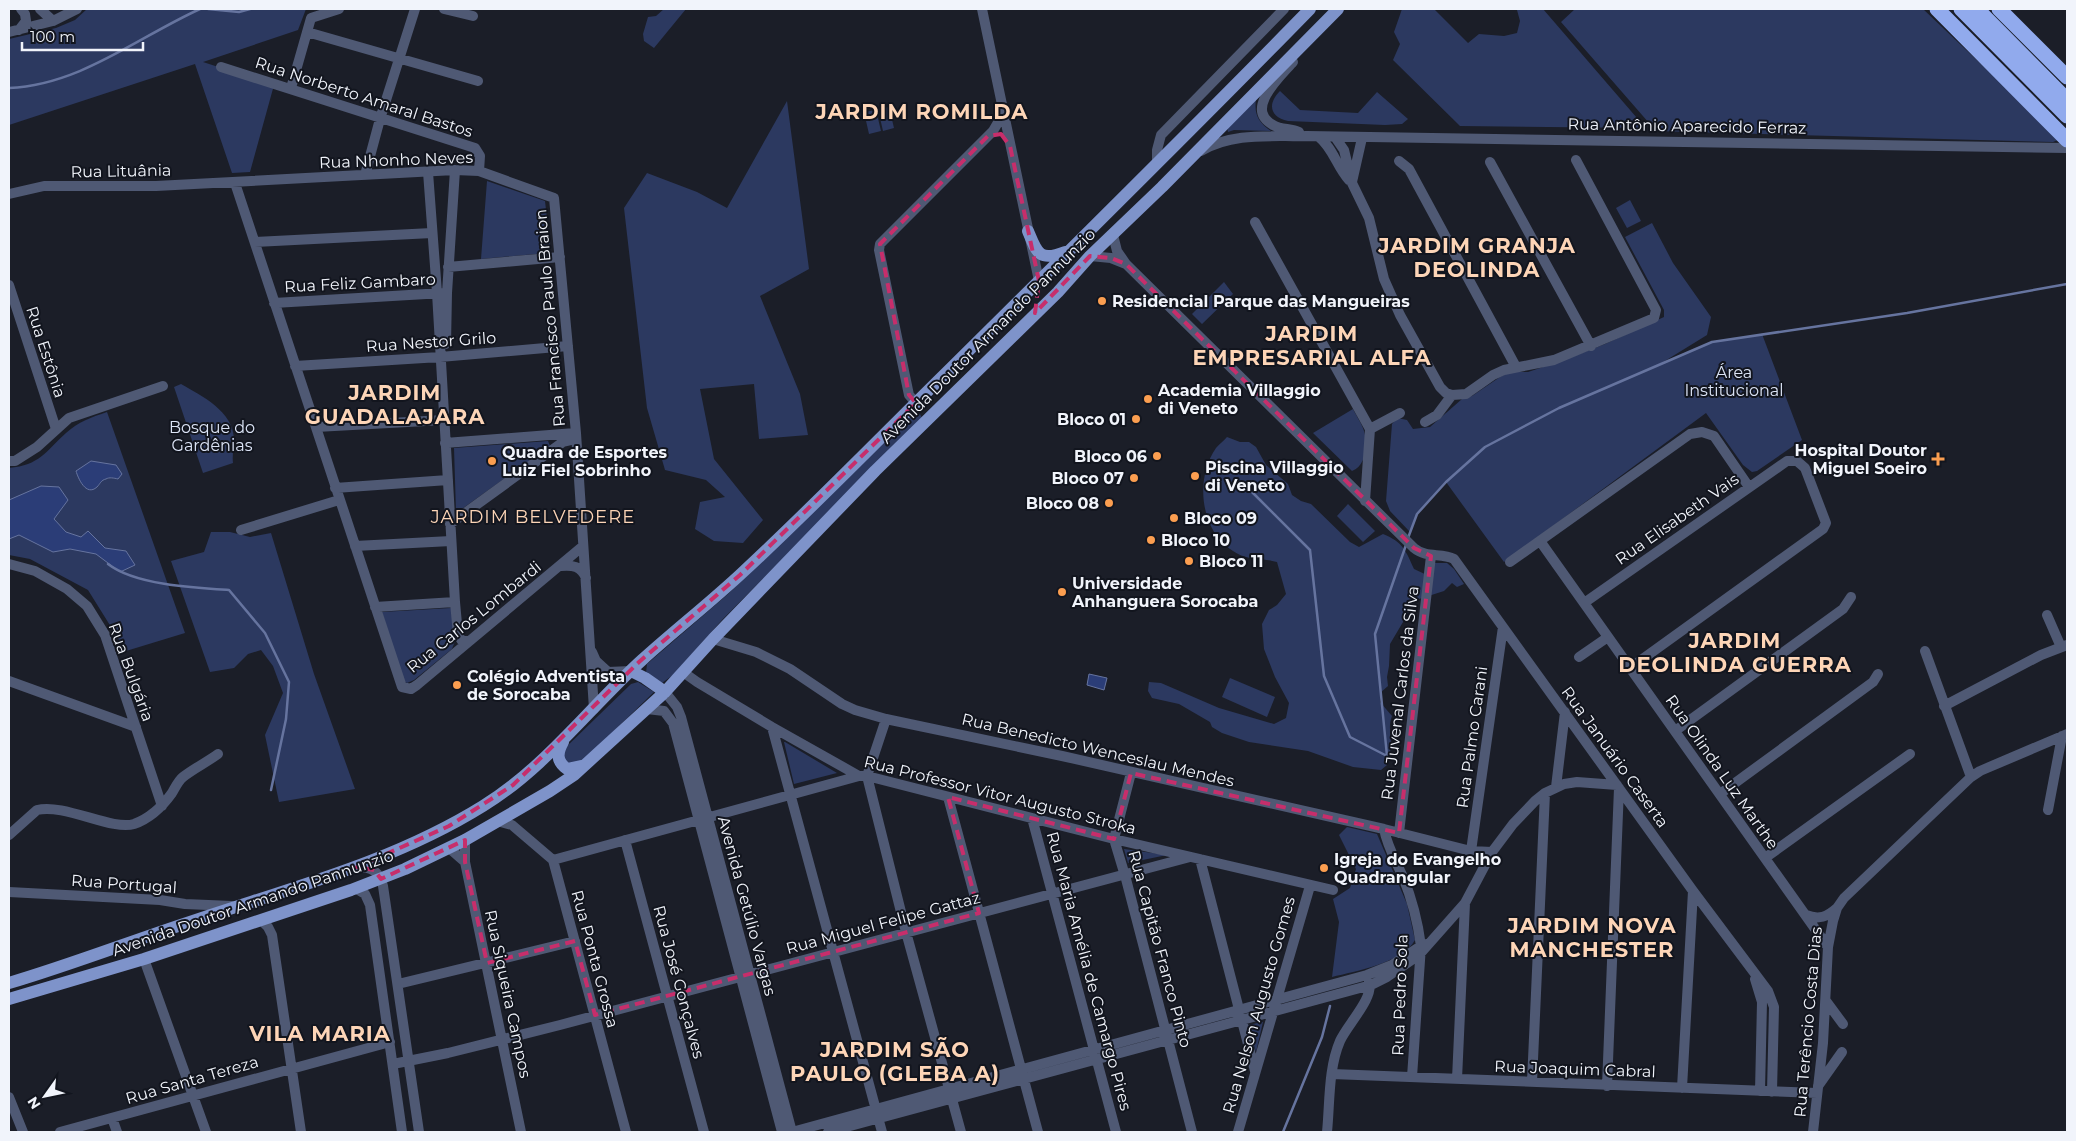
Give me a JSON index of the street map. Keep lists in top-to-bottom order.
{
  "streets": {
    "main road": ["Avenida Doutor Armando Pannunzio"],
    "street": [
      "Rua Norberto Amaral Bastos",
      "Rua Antônio Aparecido Ferraz",
      "Rua Nhonho Neves",
      "Rua Lituânia",
      "Rua Feliz Gambaro",
      "Rua Francisco Paulo Braion",
      "Rua Nestor Grilo",
      "Rua Estônia",
      "Rua Elisabeth Vais",
      "Rua Carlos Lombardi",
      "Rua Bulgária",
      "Rua Juvenal Carlos da Silva",
      "Rua Palmo Carani",
      "Rua Benedicto Wenceslau Mendes",
      "Rua Januário Caserta",
      "Rua Olinda Luz Marthe",
      "Rua Professor Vitor Augusto Stroka",
      "Rua Portugal",
      "Avenida Getúlio Vargas",
      "Rua Miguel Felipe Gattaz",
      "Rua Capitão Franco Pinto",
      "Rua Ponta Grossa",
      "Rua Maria Amélia de Camargo Pires",
      "Rua José Gonçalves",
      "Rua Siqueira Campos",
      "Rua Pedro Sola",
      "Rua Nelson Augusto Gomes",
      "Rua Terêncio Costa Dias",
      "Rua Joaquim Cabral",
      "Rua Santa Tereza"
    ]
  },
  "crossings": [
    ["Rua Norberto Amaral Bastos", "Rua Nhonho Neves"],
    ["Rua Antônio Aparecido Ferraz", "Avenida Doutor Armando Pannunzio"],
    ["Rua Nhonho Neves", "Rua Lituânia"],
    ["Rua Nhonho Neves", "Rua Francisco Paulo Braion"],
    ["Rua Francisco Paulo Braion", "Avenida Doutor Armando Pannunzio"],
    ["Rua Francisco Paulo Braion", "Rua Nestor Grilo"],
    ["Rua Francisco Paulo Braion", "Rua Carlos Lombardi"],
    ["Avenida Doutor Armando Pannunzio", "Rua Benedicto Wenceslau Mendes"],
    ["Avenida Doutor Armando Pannunzio", "Rua Professor Vitor Augusto Stroka"],
    ["Avenida Doutor Armando Pannunzio", "Rua Portugal"],
    ["Avenida Doutor Armando Pannunzio", "Avenida Getúlio Vargas"],
    ["Avenida Doutor Armando Pannunzio", "Rua Siqueira Campos"],
    ["Rua Elisabeth Vais", "Rua Olinda Luz Marthe"],
    ["Rua Juvenal Carlos da Silva", "Rua Benedicto Wenceslau Mendes"],
    ["Rua Juvenal Carlos da Silva", "Rua Januário Caserta"],
    ["Rua Palmo Carani", "Rua Benedicto Wenceslau Mendes"],
    ["Rua Palmo Carani", "Rua Januário Caserta"],
    ["Rua Benedicto Wenceslau Mendes", "Rua Capitão Franco Pinto"],
    ["Rua Benedicto Wenceslau Mendes", "Rua Pedro Sola"],
    ["Rua Januário Caserta", "Rua Joaquim Cabral"],
    ["Rua Olinda Luz Marthe", "Rua Terêncio Costa Dias"],
    ["Rua Professor Vitor Augusto Stroka", "Rua Miguel Felipe Gattaz"],
    ["Rua Professor Vitor Augusto Stroka", "Rua Capitão Franco Pinto"],
    ["Rua Professor Vitor Augusto Stroka", "Rua Maria Amélia de Camargo Pires"],
    ["Rua Professor Vitor Augusto Stroka", "Rua Nelson Augusto Gomes"],
    ["Avenida Getúlio Vargas", "Rua Miguel Felipe Gattaz"],
    ["Rua Miguel Felipe Gattaz", "Rua Capitão Franco Pinto"],
    ["Rua Miguel Felipe Gattaz", "Rua Ponta Grossa"],
    ["Rua Miguel Felipe Gattaz", "Rua Maria Amélia de Camargo Pires"],
    ["Rua Miguel Felipe Gattaz", "Rua José Gonçalves"],
    ["Rua Miguel Felipe Gattaz", "Rua Siqueira Campos"],
    ["Rua Pedro Sola", "Rua Joaquim Cabral"],
    ["Rua Terêncio Costa Dias", "Rua Joaquim Cabral"]
  ],
  "districts": [
    "JARDIM ROMILDA",
    "JARDIM GRANJA DEOLINDA",
    "JARDIM EMPRESARIAL ALFA",
    "JARDIM GUADALAJARA",
    "JARDIM BELVEDERE",
    "JARDIM DEOLINDA GUERRA",
    "JARDIM NOVA MANCHESTER",
    "VILA MARIA",
    "JARDIM SÃO PAULO (GLEBA A)"
  ],
  "parks": ["Área Institucional", "Bosque do Gardênias"],
  "places": {
    "other": [
      "Residencial Parque das Mangueiras",
      "Academia Villaggio di Veneto",
      "Bloco 01",
      "Bloco 06",
      "Quadra de Esportes Luiz Fiel Sobrinho",
      "Piscina Villaggio di Veneto",
      "Bloco 07",
      "Bloco 08",
      "Bloco 09",
      "Bloco 10",
      "Bloco 11",
      "Universidade Anhanguera Sorocaba",
      "Colégio Adventista de Sorocaba",
      "Igreja do Evangelho Quadrangular"
    ],
    "health": ["Hospital Doutor Miguel Soeiro"]
  },
  "scale_bar": "100 m",
  "north": "bottom left"
}
